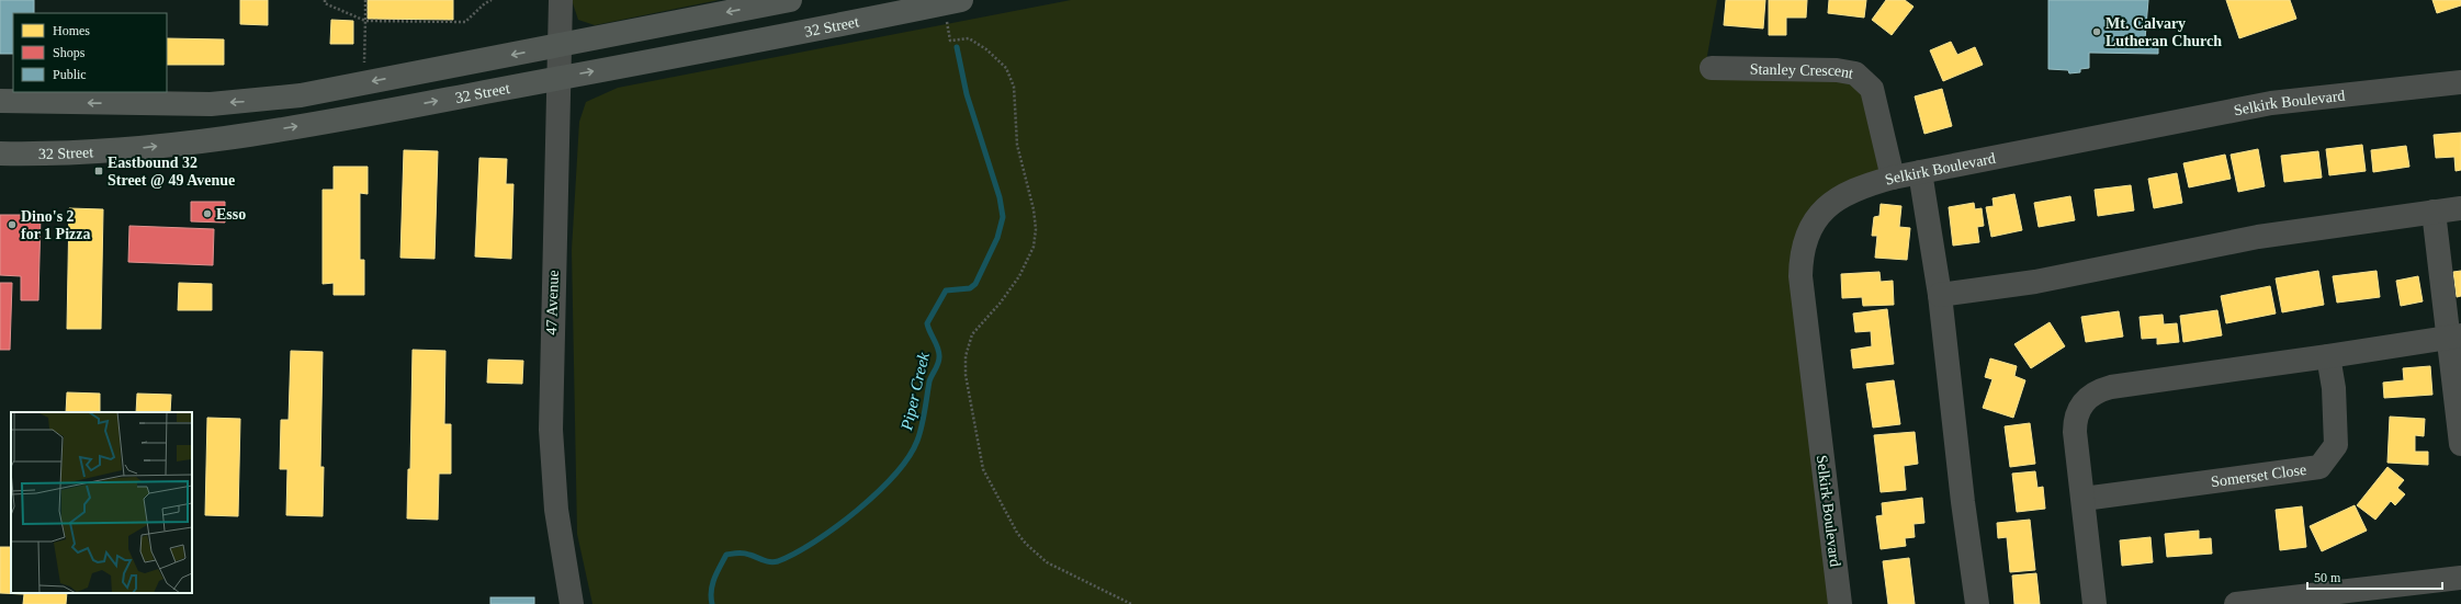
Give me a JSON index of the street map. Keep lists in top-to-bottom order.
{
  "streets": {
    "main road": ["32 Street"],
    "street": [
      "Stanley Crescent",
      "Selkirk Boulevard",
      "47 Avenue",
      "Somerset Close"
    ]
  },
  "crossings": [
    ["32 Street", "47 Avenue"],
    ["Stanley Crescent", "Selkirk Boulevard"]
  ],
  "water": ["Piper Creek"],
  "places": {
    "other": ["Mt. Calvary Lutheran Church", "Esso", "Dino's 2 for 1 Pizza"],
    "transit": ["Eastbound 32 Street @ 49 Avenue"]
  },
  "legend": ["Homes", "Shops", "Public"],
  "scale_bar": "50 m"
}
